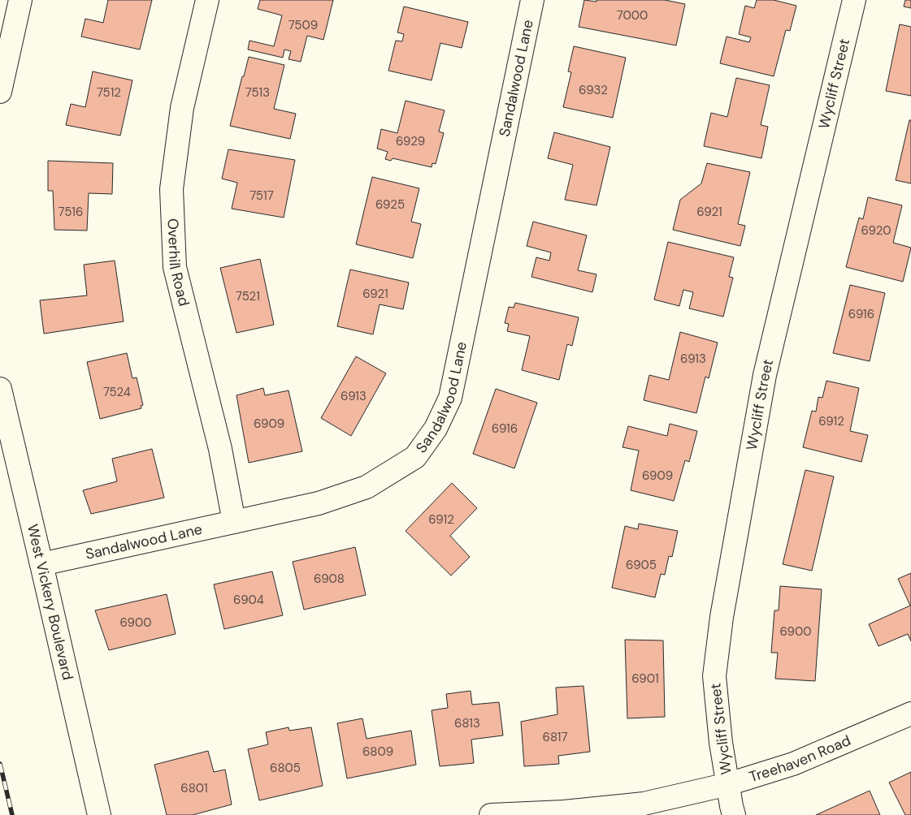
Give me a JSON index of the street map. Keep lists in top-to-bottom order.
{
  "streets": {
    "street": [
      "Sandalwood Lane",
      "Wycliff Street",
      "Overhill Road",
      "West Vickery Boulevard",
      "Treehaven Road"
    ]
  },
  "crossings": [
    ["Sandalwood Lane", "Overhill Road"],
    ["Sandalwood Lane", "West Vickery Boulevard"],
    ["Wycliff Street", "Treehaven Road"]
  ],
  "house_numbers": [
    "7000",
    "7509",
    "6932",
    "7512",
    "7513",
    "6929",
    "7517",
    "6925",
    "7516",
    "6921",
    "6920",
    "6921",
    "7521",
    "6916",
    "6913",
    "7524",
    "6913",
    "6912",
    "6909",
    "6916",
    "6909",
    "6912",
    "6905",
    "6908",
    "6904",
    "6900",
    "6900",
    "6901",
    "6813",
    "6817",
    "6809",
    "6805",
    "6801"
  ]
}
